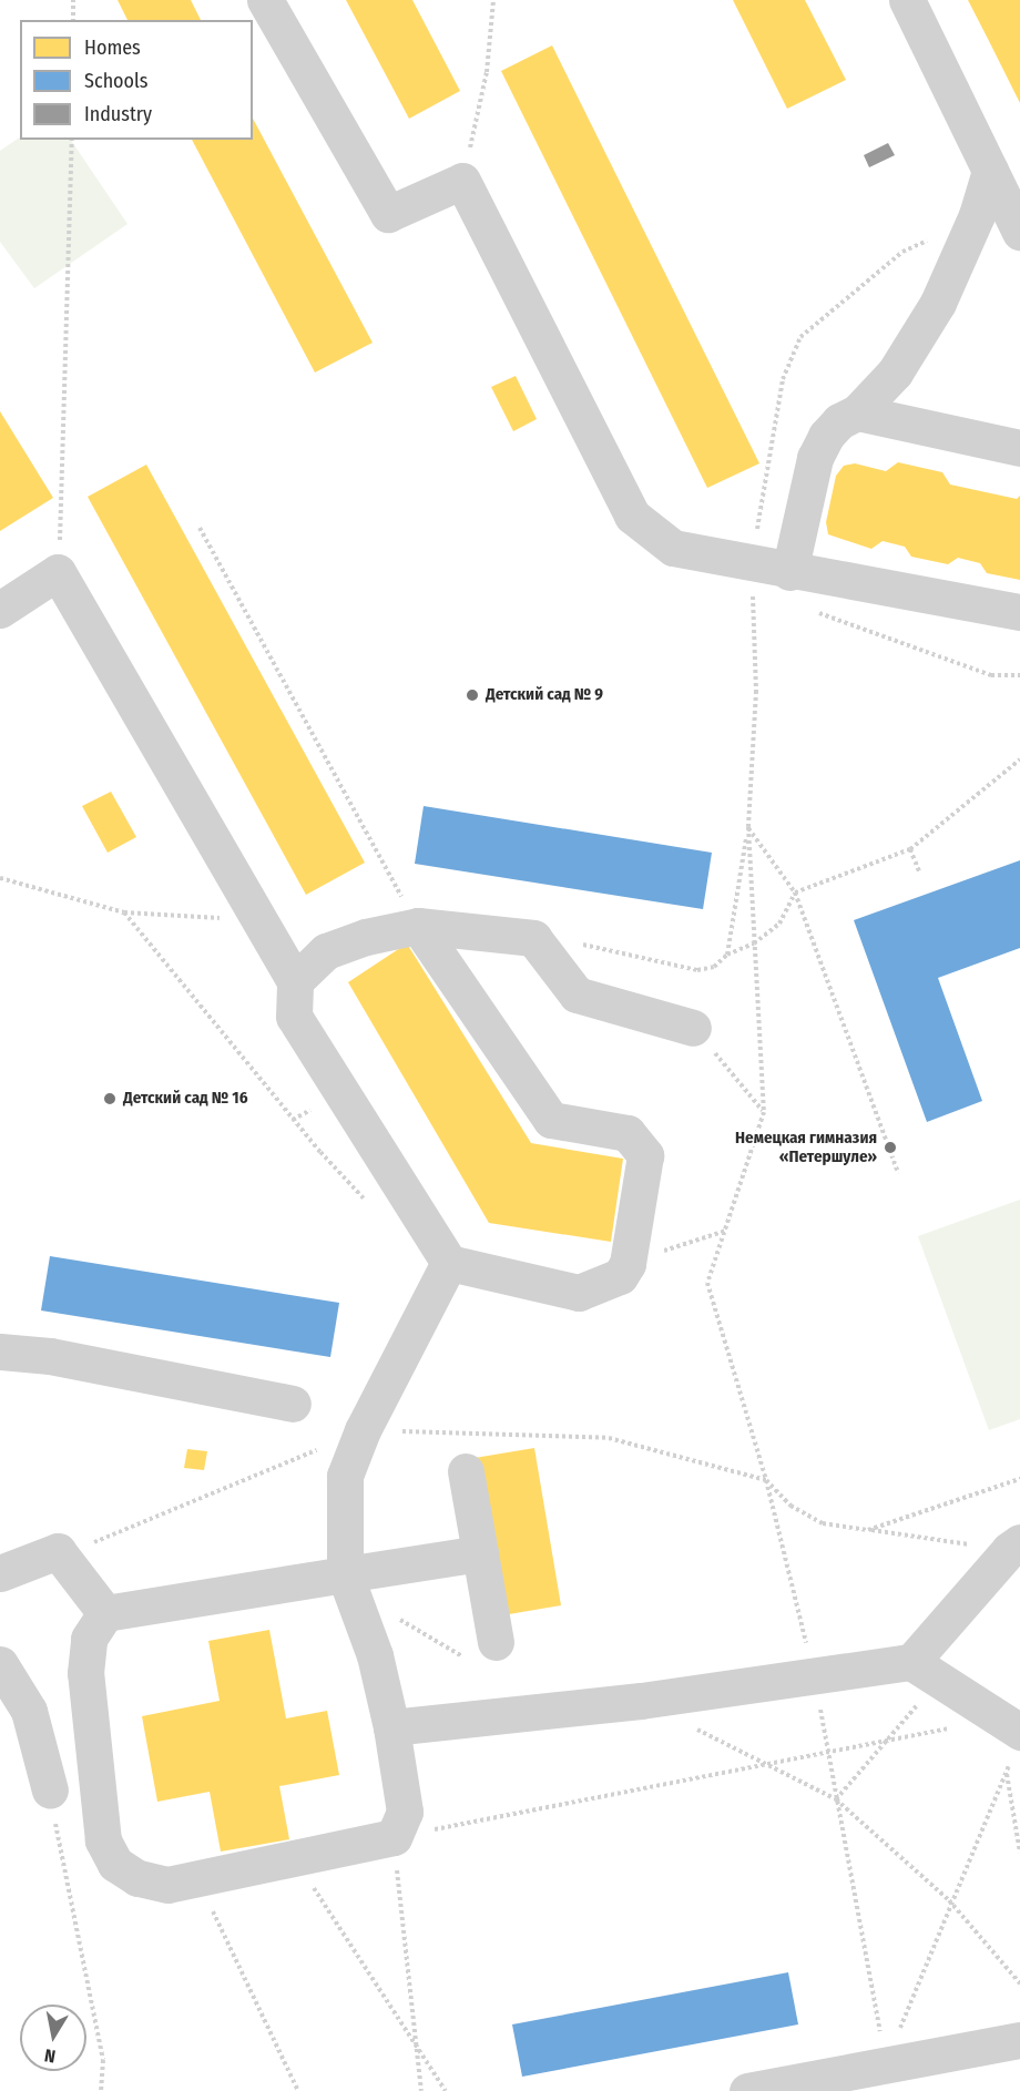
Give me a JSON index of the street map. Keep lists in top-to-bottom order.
{
  "places": ["Детский сад № 9", "Детский сад № 16", "Немецкая гимназия «Петершуле»"],
  "legend": ["Homes", "Schools", "Industry"],
  "north": "bottom"
}
